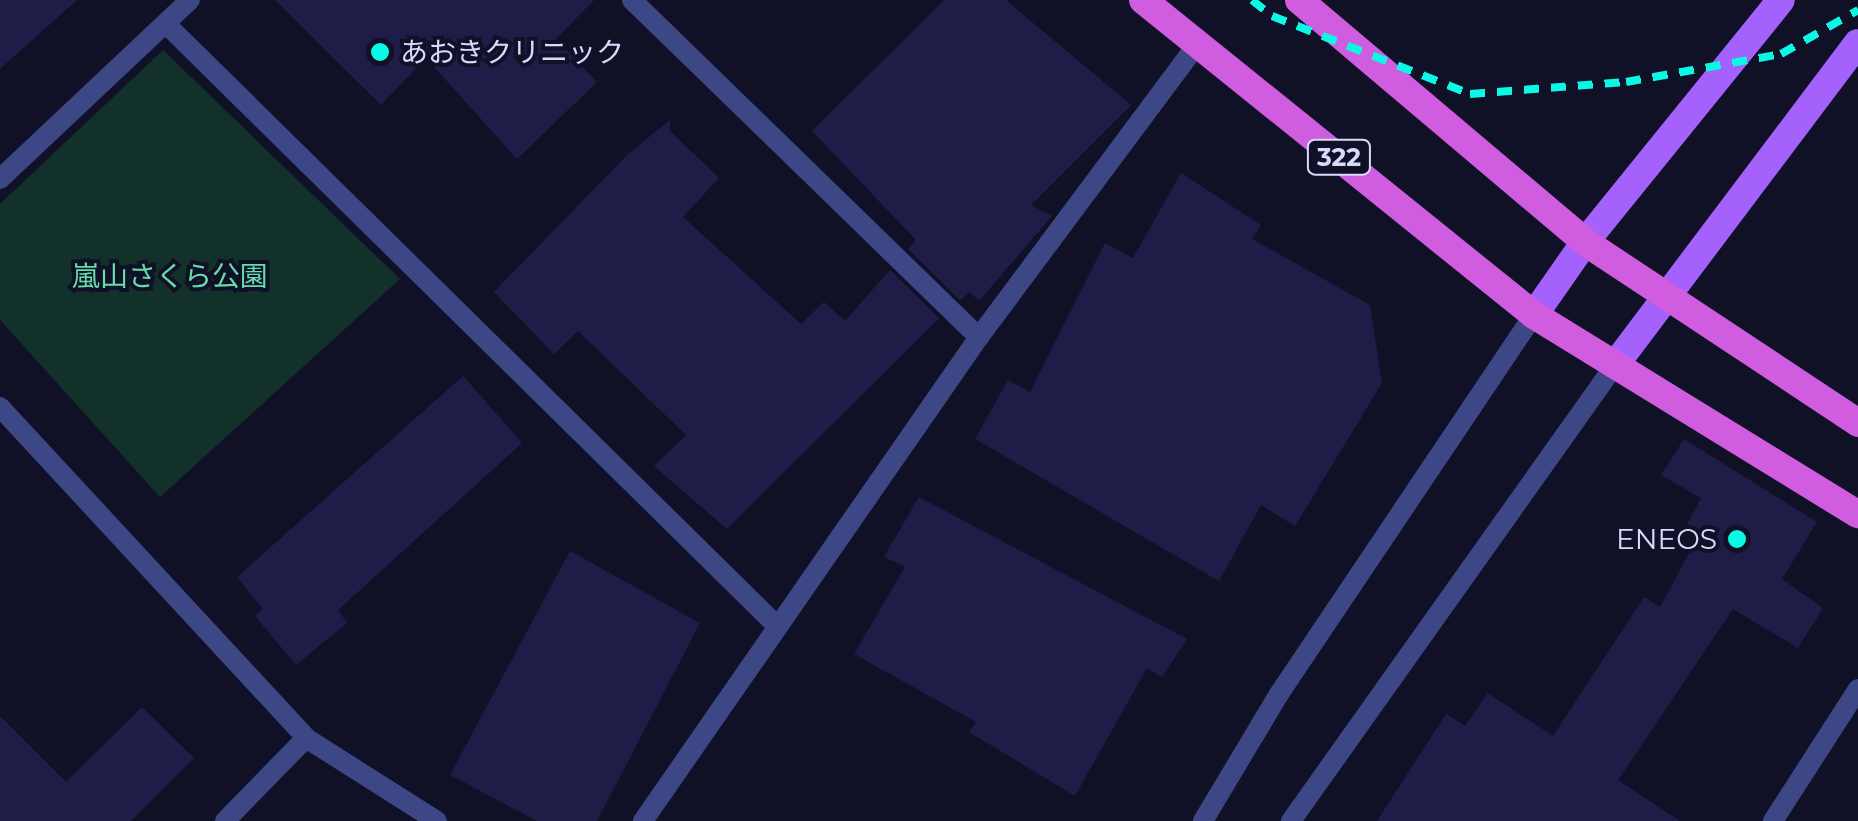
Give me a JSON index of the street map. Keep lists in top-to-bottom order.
{
  "streets": {
    "highway": ["322"]
  },
  "parks": ["嵐山さくら公園"],
  "places": ["あおきクリニック", "ENEOS"]
}
